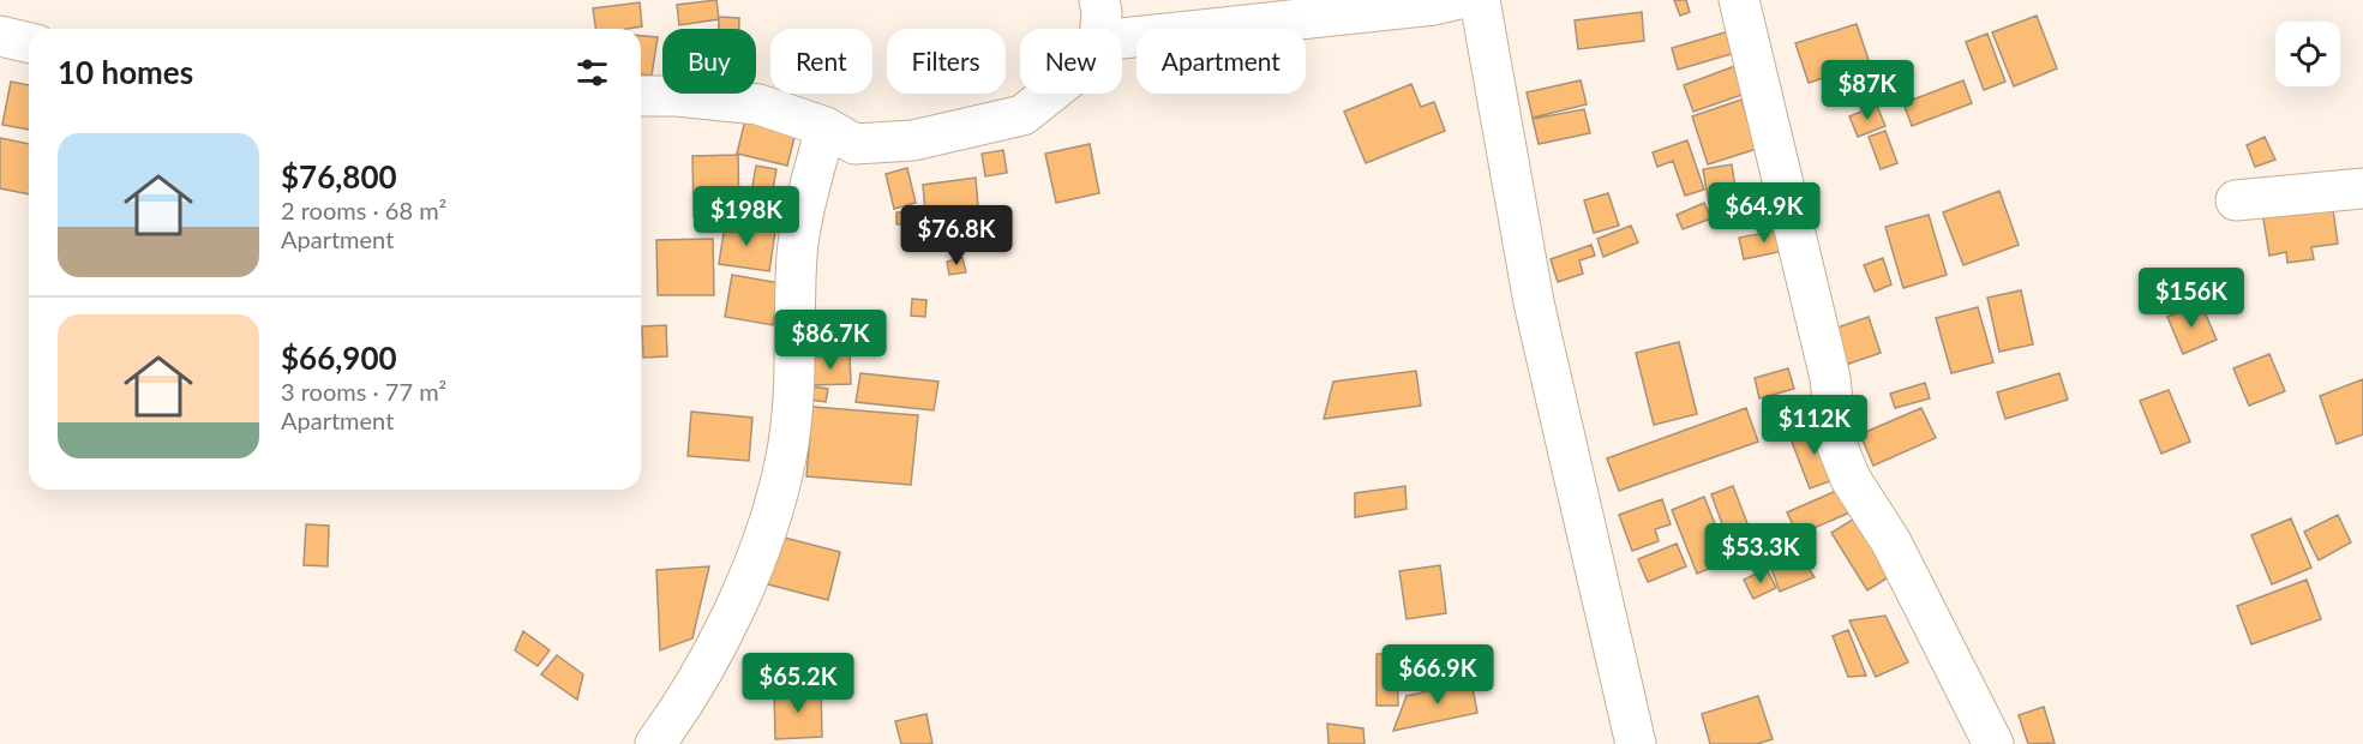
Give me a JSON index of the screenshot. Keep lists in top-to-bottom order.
{
  "page": {
    "chip": [
      "Buy",
      "Rent",
      "Filters",
      "New",
      "Apartment"
    ],
    "heading": "10 homes",
    "price": [
      "$87K",
      "$64.9K",
      "$198K",
      "$76.8K",
      "$156K",
      "$86.7K",
      "$112K",
      "$53.3K",
      "$66.9K",
      "$65.2K"
    ],
    "list": [
      {
        "name": "$76,800",
        "note": "2 rooms · 68 m² · Apartment"
      },
      {
        "name": "$66,900",
        "note": "3 rooms · 77 m² · Apartment"
      }
    ]
  }
}
